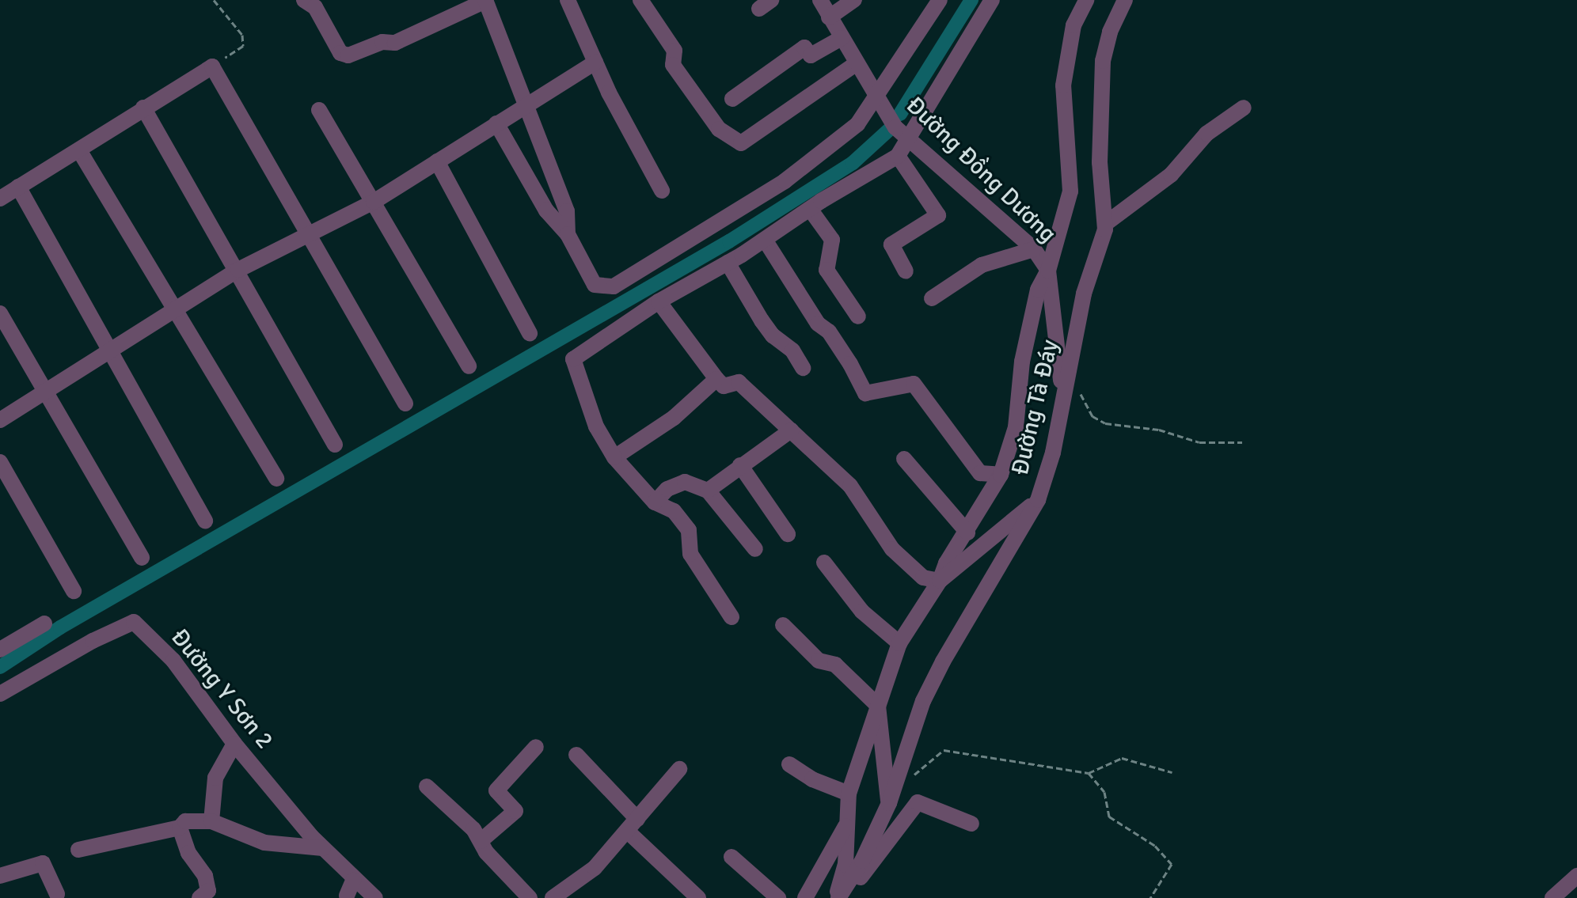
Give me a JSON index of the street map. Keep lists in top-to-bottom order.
{
  "streets": {
    "street": ["Đường Đồng Dương", "Đường Tà Đáy", "Đường Y Sơn 2"]
  },
  "crossings": [
    ["Đường Đồng Dương", "Đường Tà Đáy"]
  ]
}
